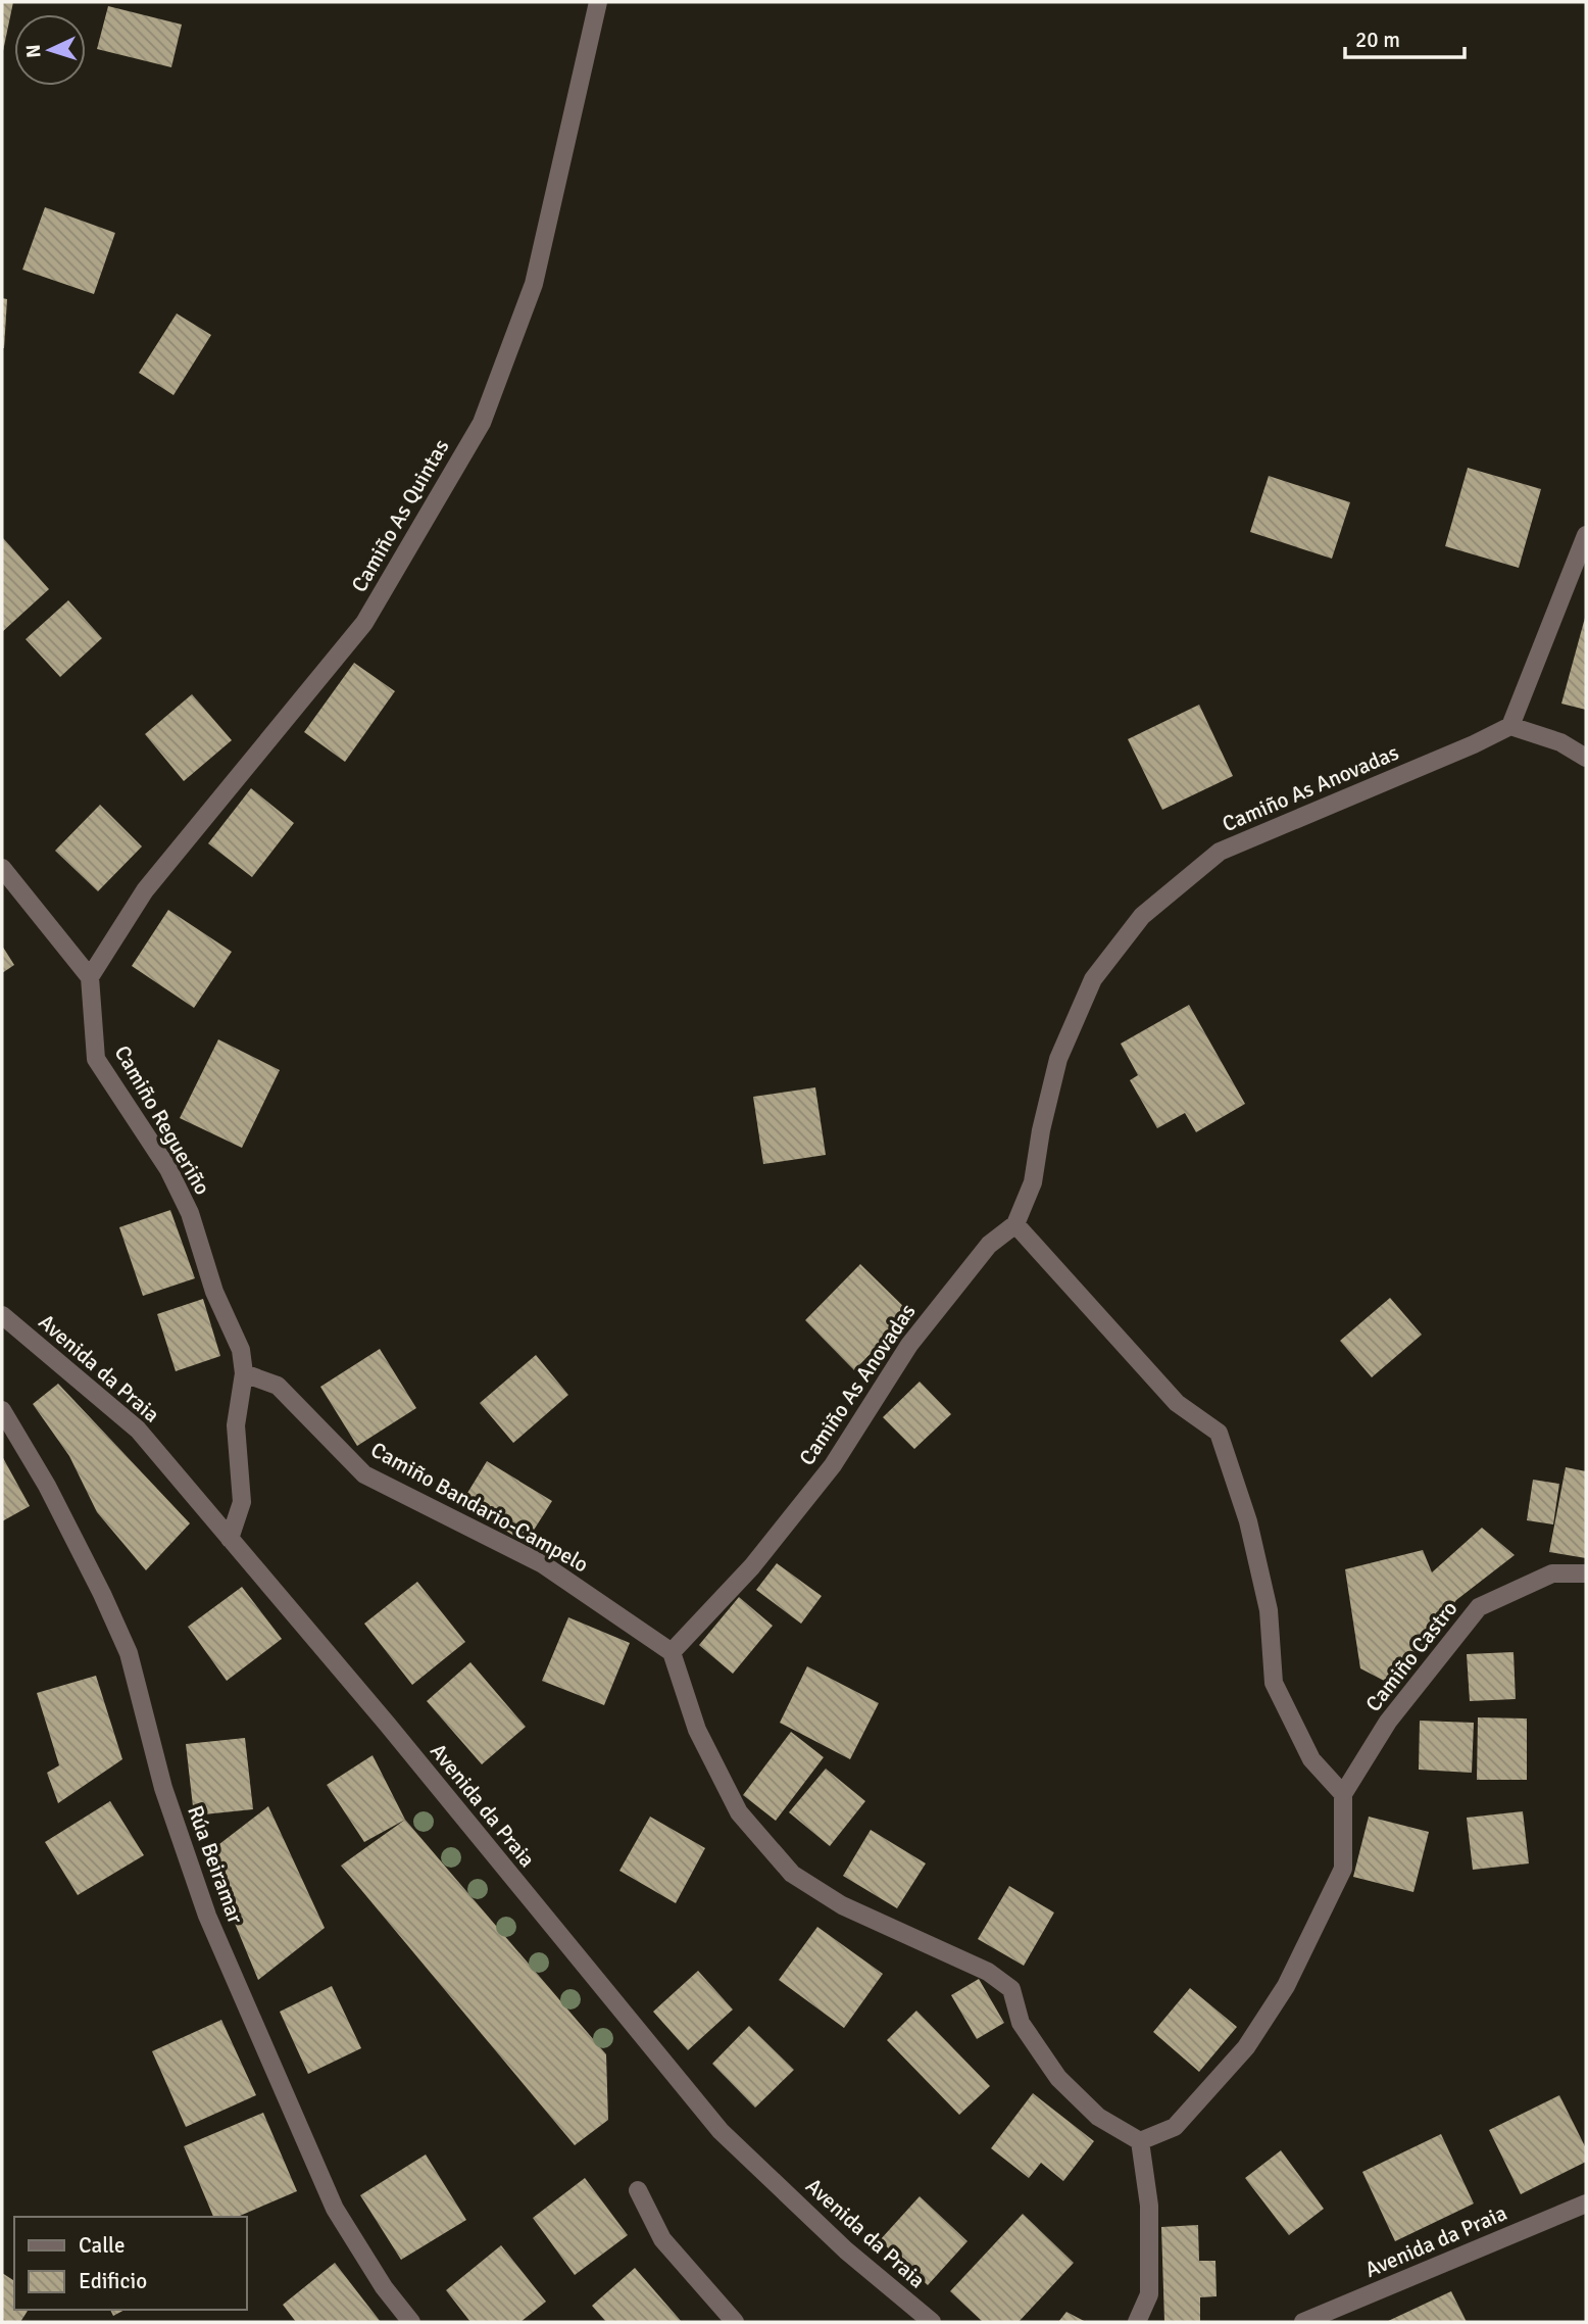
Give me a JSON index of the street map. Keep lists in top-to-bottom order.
{
  "streets": {
    "street": [
      "Camiño As Quintas",
      "Camiño As Anovadas",
      "Camiño Regueriño",
      "Avenida da Praia",
      "Camiño Bandario-Campelo",
      "Camiño Castro",
      "Rúa Beiramar"
    ]
  },
  "crossings": [
    ["Camiño As Quintas", "Camiño Regueriño"],
    ["Camiño As Anovadas", "Camiño Bandario-Campelo"],
    ["Camiño Regueriño", "Camiño Bandario-Campelo"]
  ],
  "legend": ["Calle", "Edificio"],
  "scale_bar": "20 m",
  "north": "left"
}
